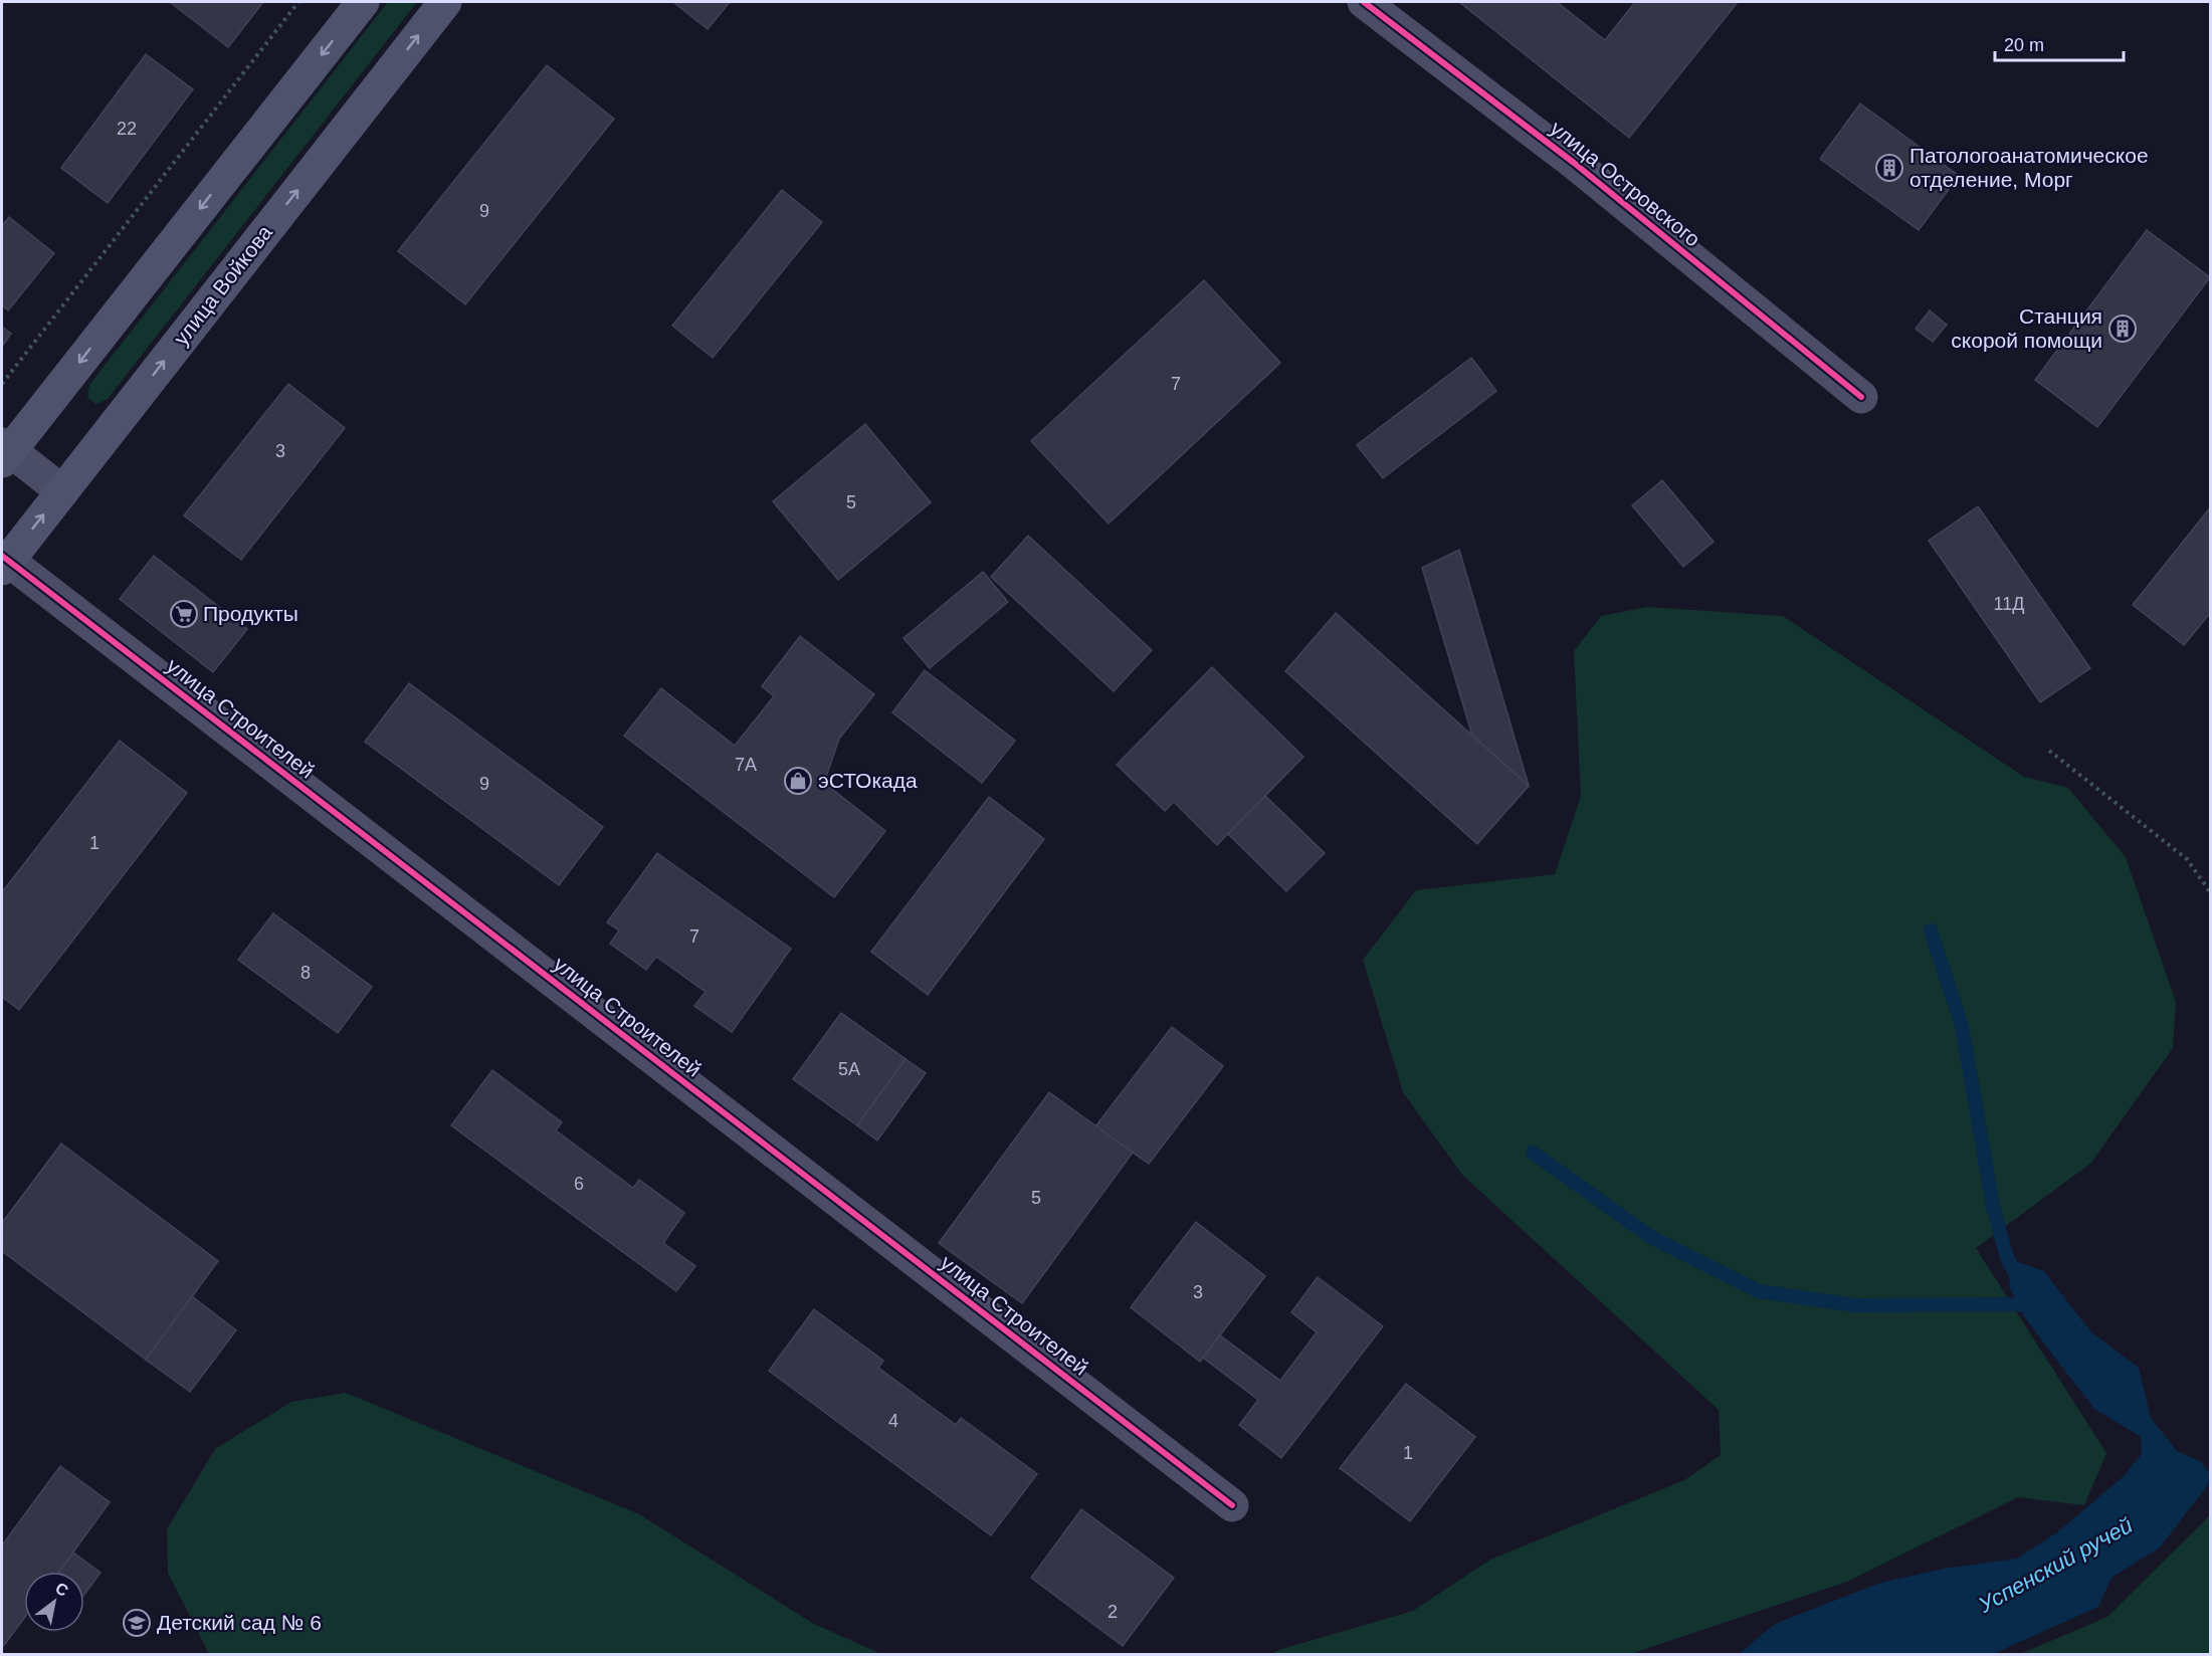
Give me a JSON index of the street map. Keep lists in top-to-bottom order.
{
  "streets": {
    "main road": ["улица Войкова"],
    "street": ["улица Островского", "улица Строителей"]
  },
  "crossings": [
    ["улица Войкова", "улица Строителей"]
  ],
  "water": ["Успенский ручей"],
  "places": {
    "building": ["Патологоанатомическое отделение, Морг", "Станция скорой помощи"],
    "supermarket": ["Продукты"],
    "shop": ["эСТОкада"],
    "school or university": ["Детский сад № 6"]
  },
  "house_numbers": [
    "22",
    "9",
    "7",
    "3",
    "5",
    "11Д",
    "7А",
    "9",
    "1",
    "7",
    "8",
    "5А",
    "6",
    "5",
    "3",
    "4",
    "1",
    "2"
  ],
  "scale_bar": "20 m",
  "north": "top right"
}
